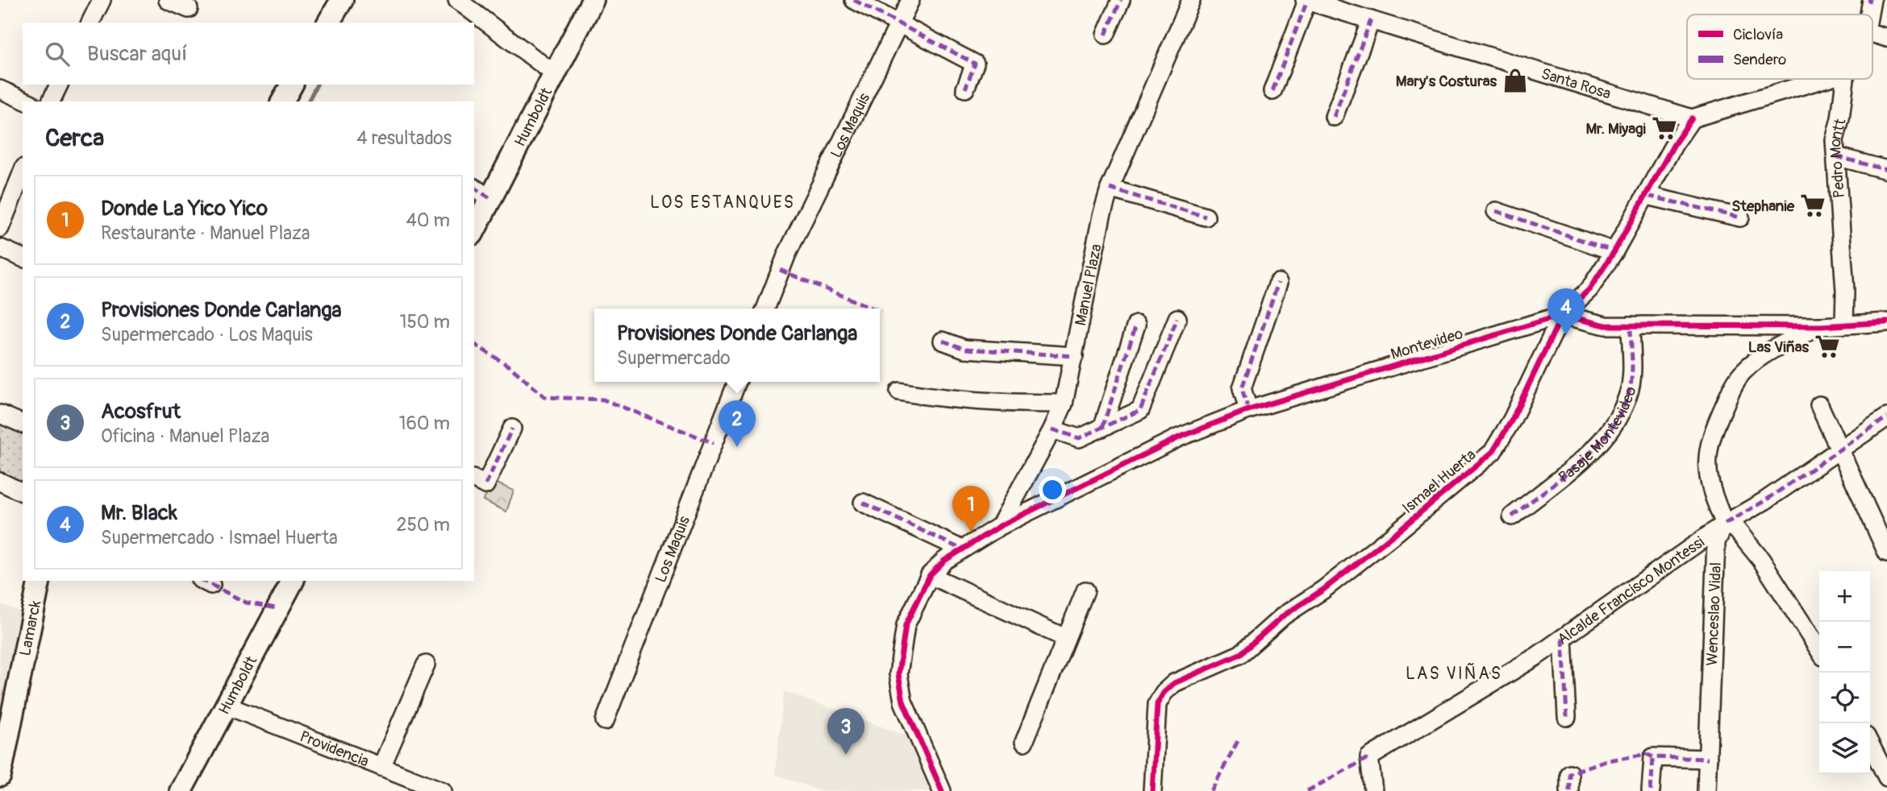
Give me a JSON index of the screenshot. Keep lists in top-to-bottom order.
{
  "streets": {
    "main road": ["Humboldt", "Lamarck"],
    "street": [
      "Santa Rosa",
      "Los Maquis",
      "Pedro Montt",
      "Manuel Plaza",
      "Montevideo",
      "Pasaje Montevideo",
      "Ismael Huerta",
      "Alcalde Francisco Montessi",
      "Wenceslao Vidal",
      "Providencia"
    ]
  },
  "crossings": [
    ["Santa Rosa", "Ismael Huerta"],
    ["Humboldt", "Providencia"],
    ["Manuel Plaza", "Montevideo"],
    ["Montevideo", "Ismael Huerta"],
    ["Alcalde Francisco Montessi", "Wenceslao Vidal"]
  ],
  "districts": ["LOS ESTANQUES", "LAS VIÑAS"],
  "places": {
    "shop": ["Mary's Costuras"],
    "supermarket": ["Mr. Miyagi", "Stephanie", "Las Viñas"]
  },
  "legend": ["Ciclovía", "Sendero"],
  "page": {
    "search": "Buscar aquí",
    "heading": ["Cerca", "4 resultados"],
    "list": [
      {
        "mark": "1",
        "name": "Donde La Yico Yico",
        "note": "Restaurante · Manuel Plaza",
        "value": "40 m"
      },
      {
        "mark": "2",
        "name": "Provisiones Donde Carlanga",
        "note": "Supermercado · Los Maquis",
        "value": "150 m"
      },
      {
        "mark": "3",
        "name": "Acosfrut",
        "note": "Oficina · Manuel Plaza",
        "value": "160 m"
      },
      {
        "mark": "4",
        "name": "Mr. Black",
        "note": "Supermercado · Ismael Huerta",
        "value": "250 m"
      }
    ],
    "pins": [
      "4",
      "2",
      "1",
      "3"
    ],
    "popup": ["Provisiones Donde Carlanga", "Supermercado"],
    "map_buttons": ["+", "−"]
  }
}
